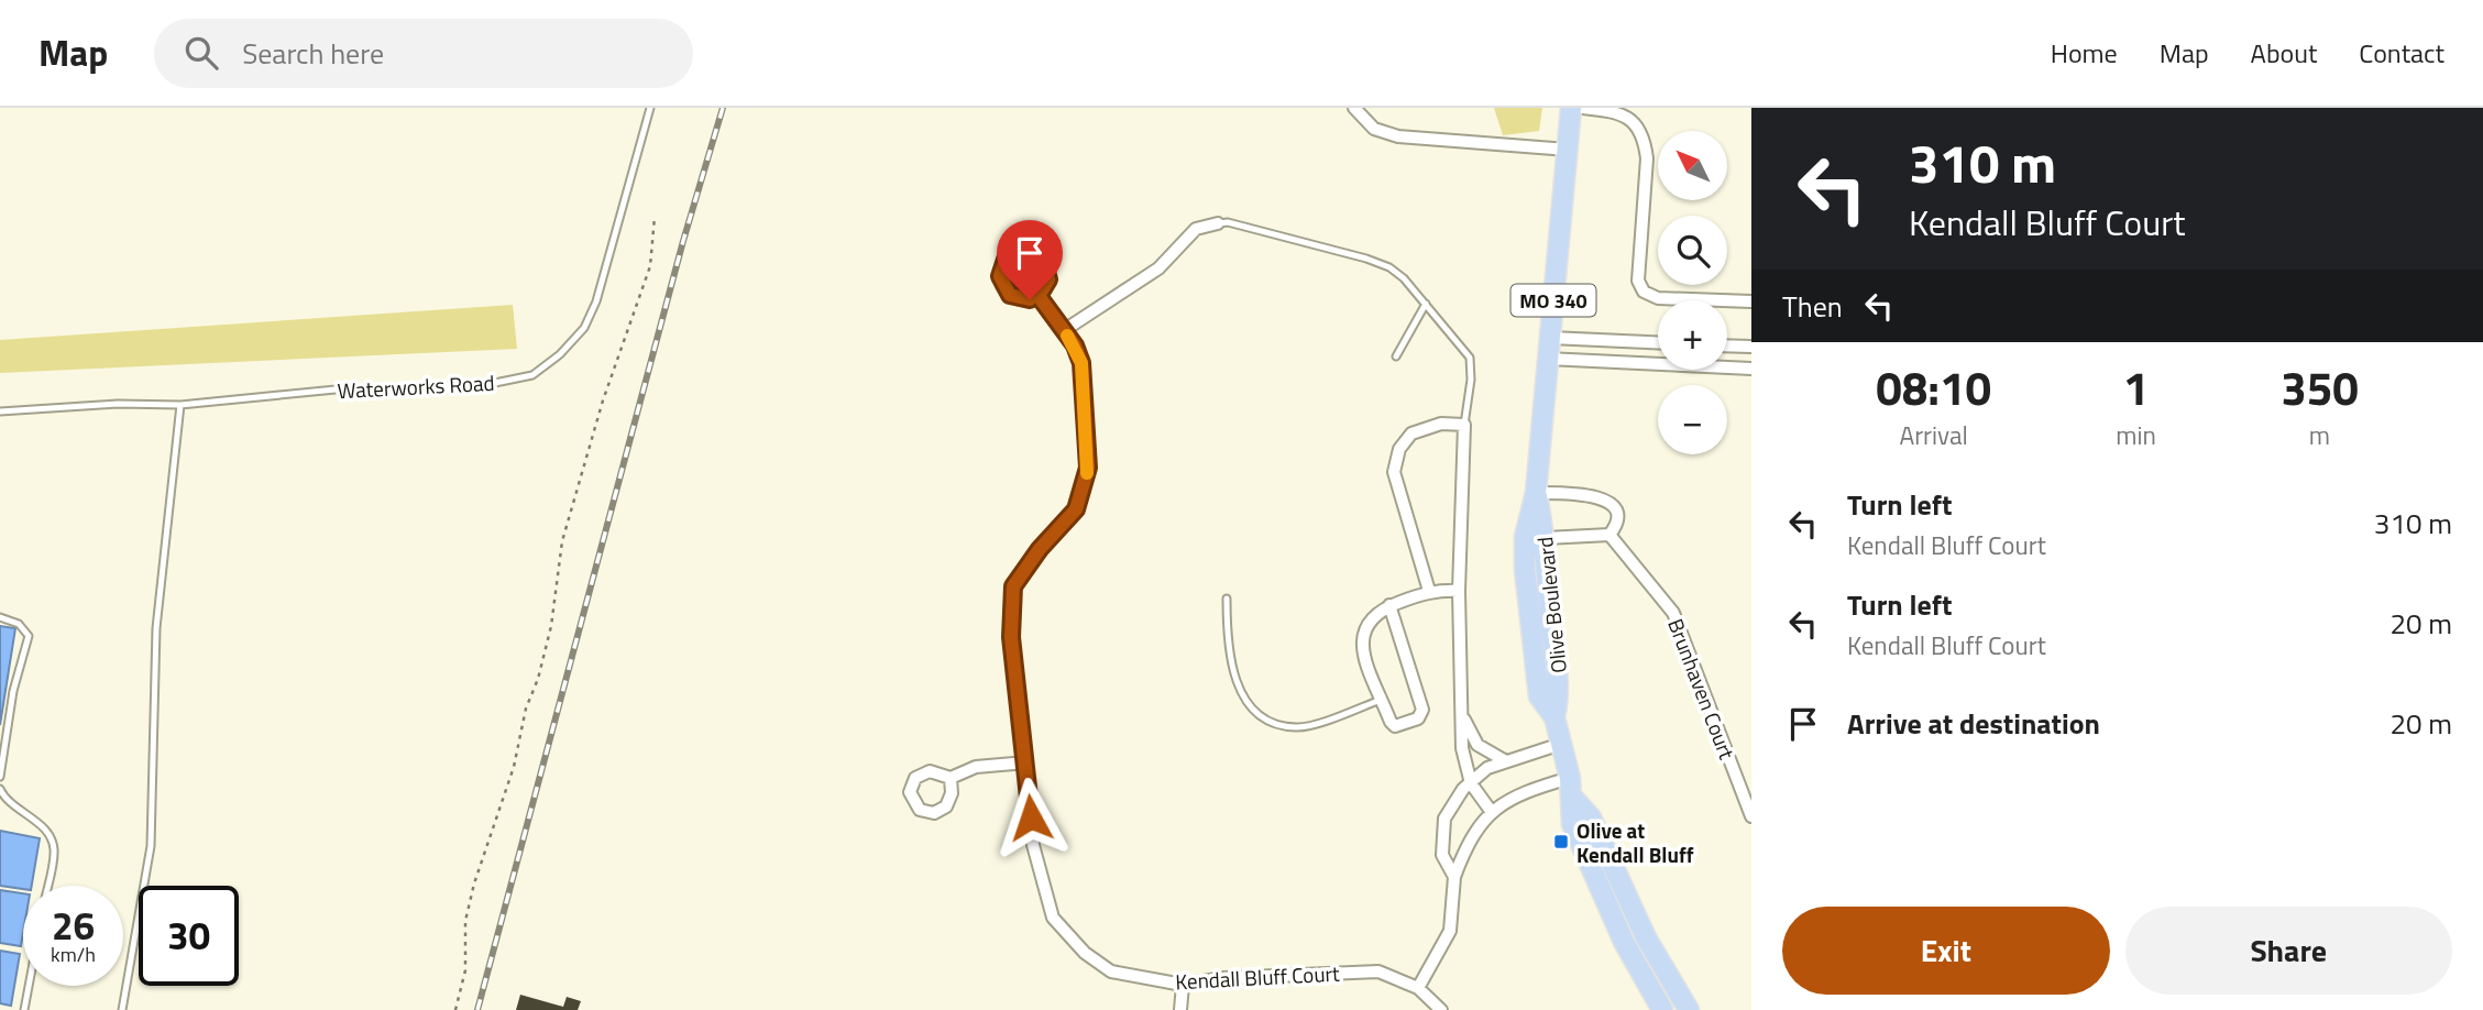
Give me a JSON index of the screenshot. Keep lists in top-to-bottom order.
{
  "streets": {
    "main road": ["MO 340", "Olive Boulevard"],
    "street": ["Brunhaven Court", "Kendall Bluff Court"],
    "lane": ["Waterworks Road"]
  },
  "places": {
    "transit": ["Olive at Kendall Bluff"]
  },
  "north": "top left",
  "page": {
    "header": "Map",
    "search": "Search here",
    "nav": [
      "Home",
      "Map",
      "About",
      "Contact"
    ],
    "turn": ["310 m", "Kendall Bluff Court"],
    "map_buttons": ["+", "−"],
    "then": "Then",
    "eta": [
      "08:10",
      "Arrival",
      "1",
      "min",
      "350",
      "m"
    ],
    "list": [
      {
        "name": "Turn left",
        "note": "Kendall Bluff Court",
        "value": "310 m"
      },
      {
        "name": "Turn left",
        "note": "Kendall Bluff Court",
        "value": "20 m"
      },
      {
        "name": "Arrive at destination",
        "value": "20 m"
      }
    ],
    "speed": "26 km/h",
    "limit": "30",
    "buttons": ["Exit", "Share"]
  }
}
